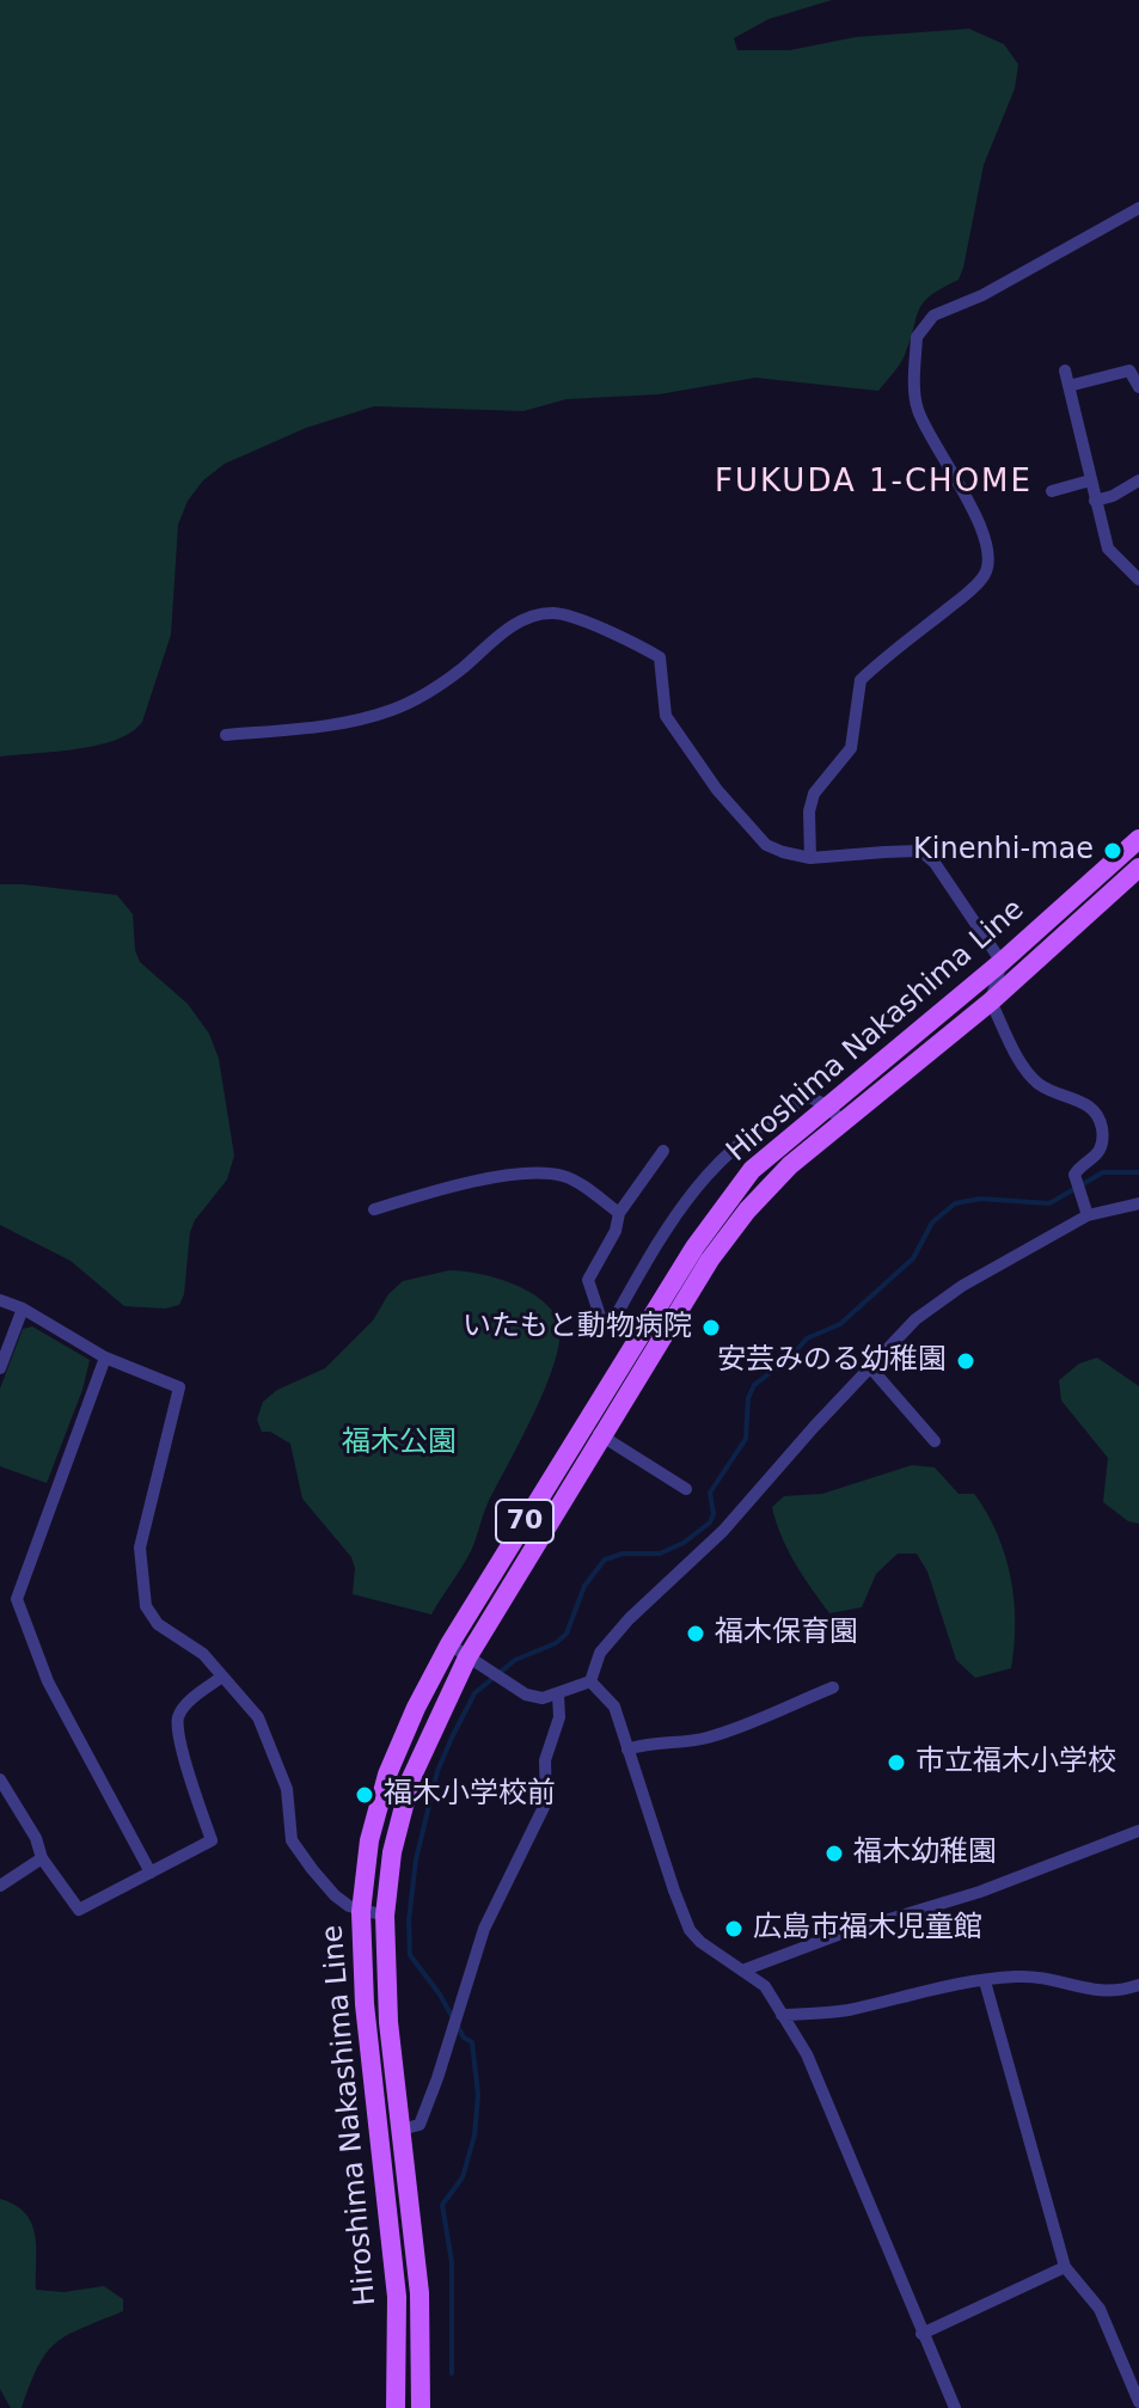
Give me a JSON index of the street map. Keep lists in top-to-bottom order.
{
  "streets": {
    "main road": ["Hiroshima Nakashima Line", "70"]
  },
  "districts": ["FUKUDA 1-CHOME"],
  "parks": ["福木公園"],
  "places": [
    "Kinenhi-mae",
    "いたもと動物病院",
    "安芸みのる幼稚園",
    "福木保育園",
    "市立福木小学校",
    "福木小学校前",
    "福木幼稚園",
    "広島市福木児童館"
  ]
}
